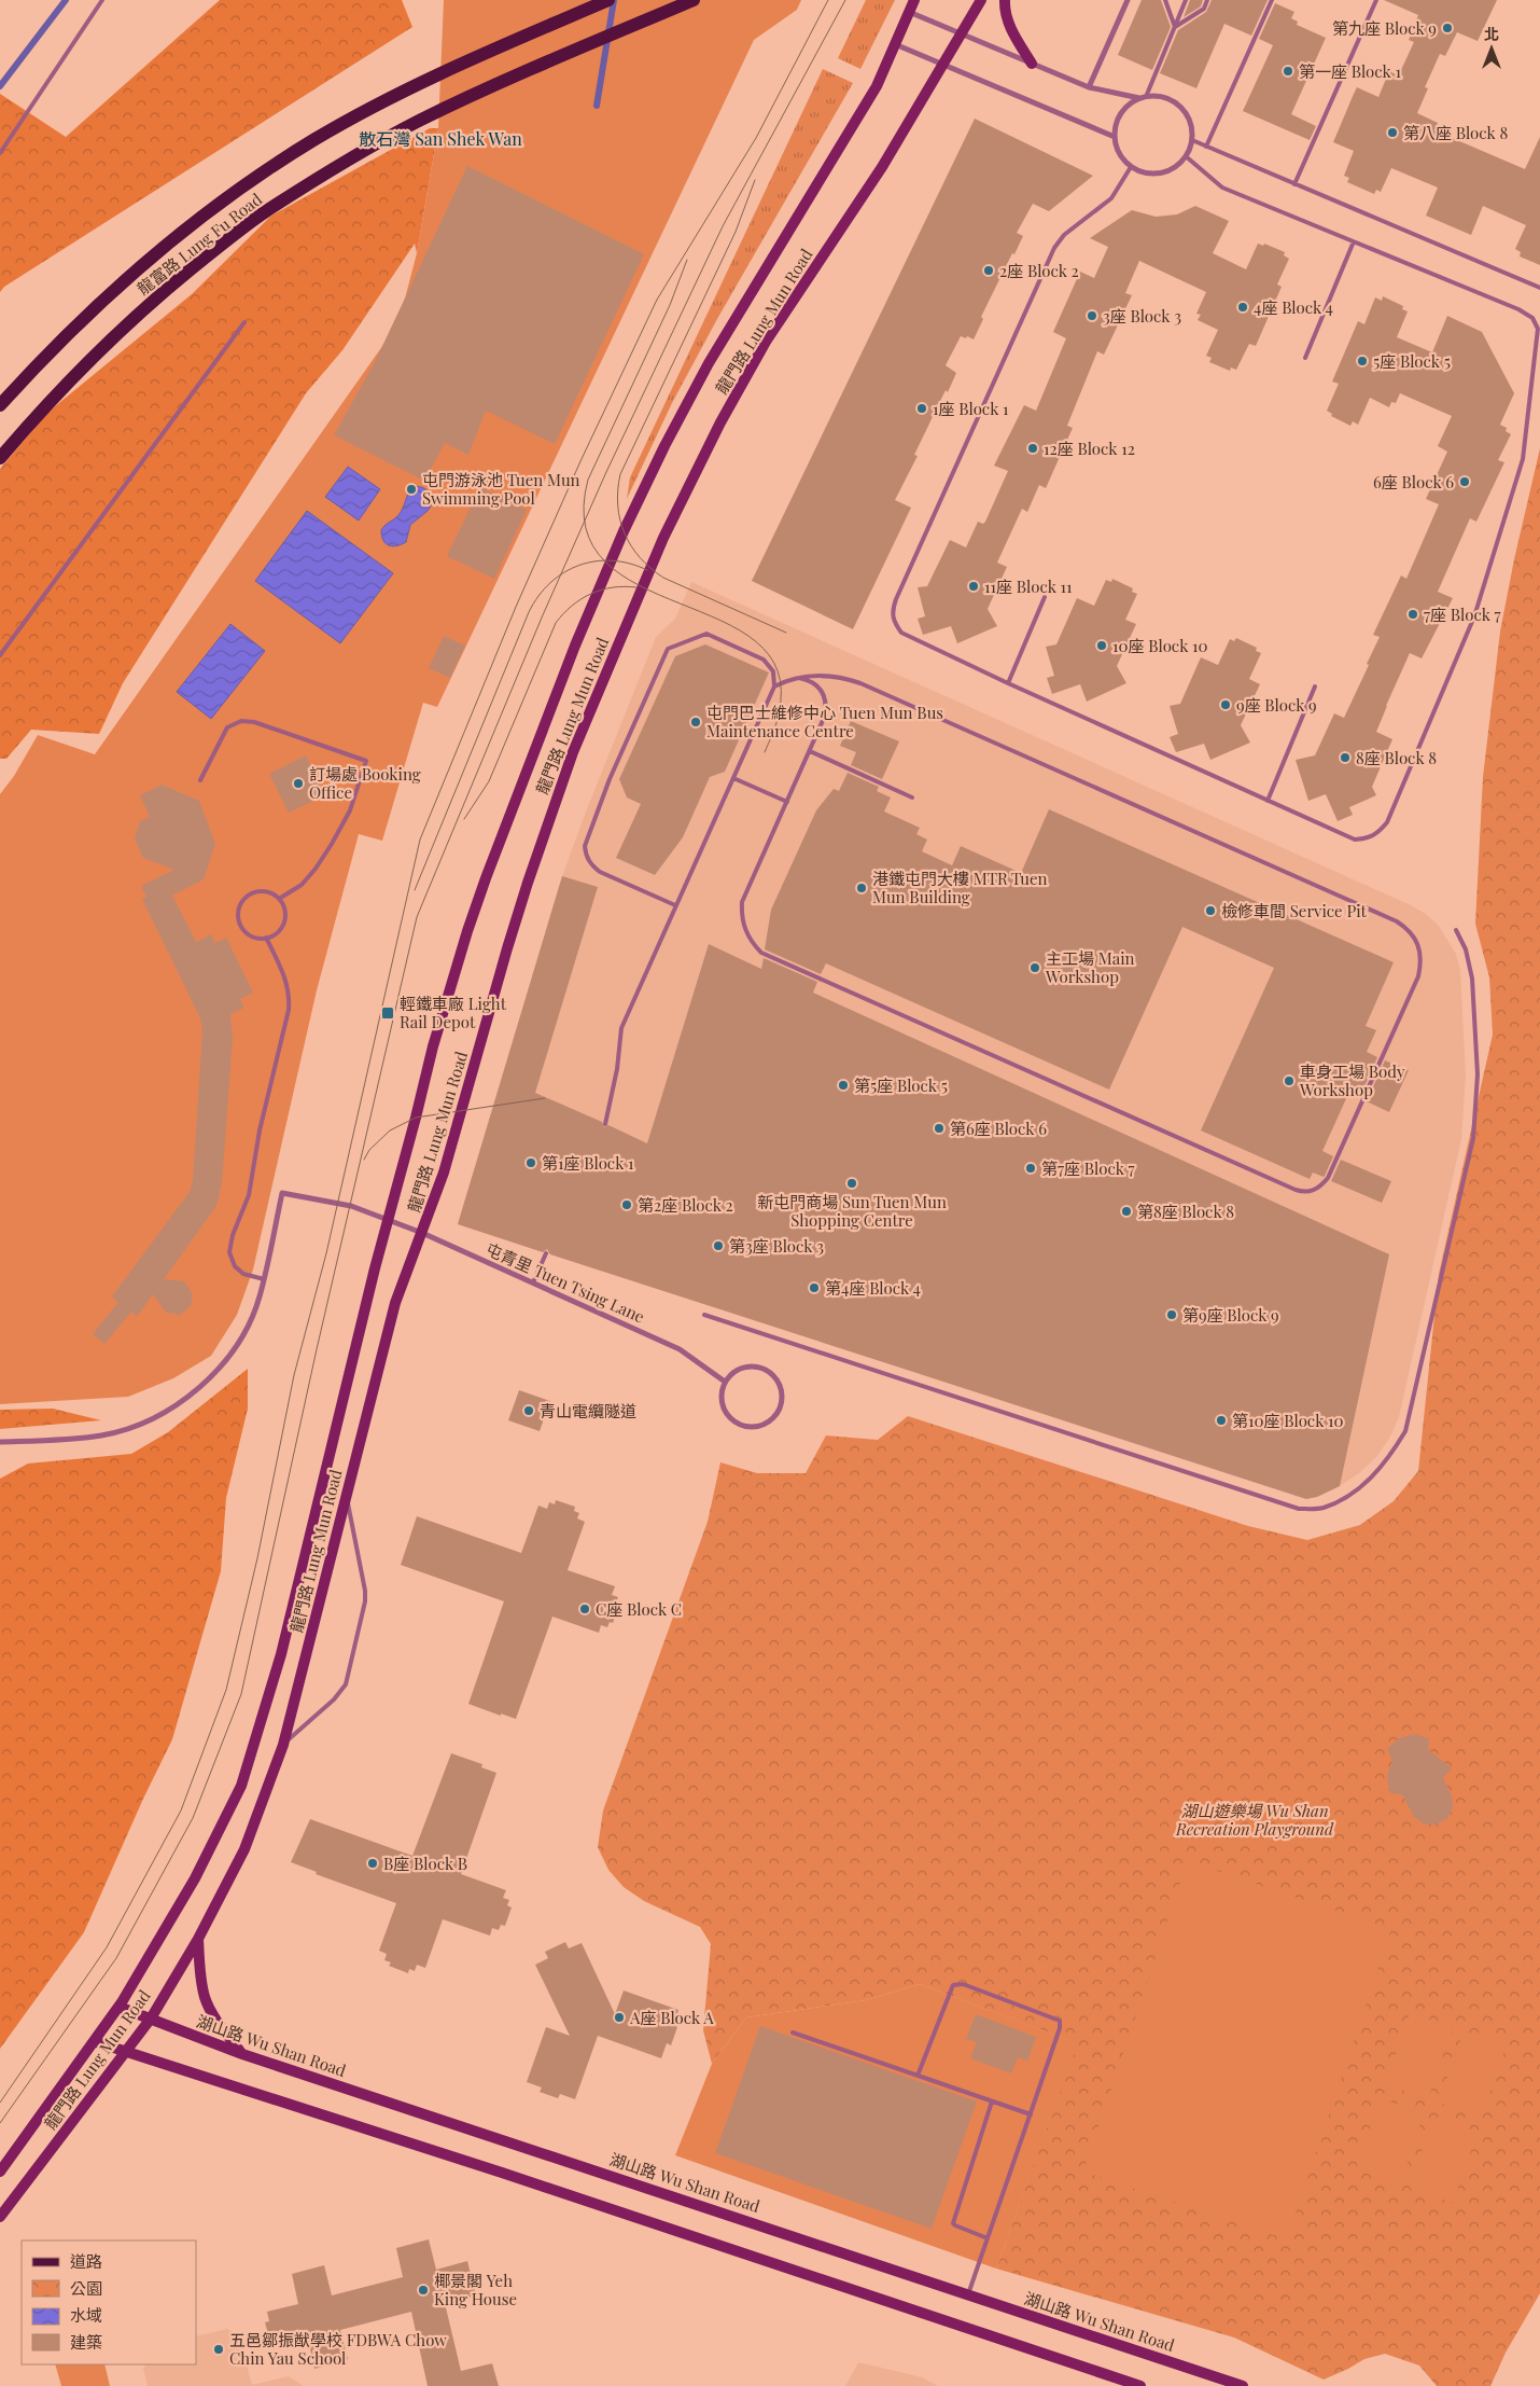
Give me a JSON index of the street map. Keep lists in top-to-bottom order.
{
  "streets": {
    "main road": ["龍富路 Lung Fu Road", "龍門路 Lung Mun Road", "湖山路 Wu Shan Road"],
    "street": ["屯青里 Tuen Tsing Lane"]
  },
  "crossings": [
    ["龍門路 Lung Mun Road", "屯青里 Tuen Tsing Lane"],
    ["龍門路 Lung Mun Road", "湖山路 Wu Shan Road"]
  ],
  "districts": ["散石灣 San Shek Wan"],
  "parks": ["湖山遊樂場 Wu Shan Recreation Playground"],
  "places": {
    "other": [
      "第九座 Block 9",
      "第一座 Block 1",
      "第八座 Block 8",
      "2座 Block 2",
      "4座 Block 4",
      "3座 Block 3",
      "5座 Block 5",
      "1座 Block 1",
      "12座 Block 12",
      "6座 Block 6",
      "屯門游泳池 Tuen Mun Swimming Pool",
      "11座 Block 11",
      "7座 Block 7",
      "10座 Block 10",
      "9座 Block 9",
      "屯門巴士維修中心 Tuen Mun Bus Maintenance Centre",
      "8座 Block 8",
      "訂場處 Booking Office",
      "港鐵屯門大樓 MTR Tuen Mun Building",
      "檢修車間 Service Pit",
      "主工場 Main Workshop",
      "車身工場 Body Workshop",
      "第5座 Block 5",
      "第6座 Block 6",
      "第1座 Block 1",
      "第7座 Block 7",
      "新屯門商場 Sun Tuen Mun Shopping Centre",
      "第2座 Block 2",
      "第8座 Block 8",
      "第3座 Block 3",
      "第4座 Block 4",
      "第9座 Block 9",
      "青山電纜隧道",
      "第10座 Block 10",
      "C座 Block C",
      "B座 Block B",
      "A座 Block A",
      "椰景閣 Yeh King House",
      "五邑鄒振猷學校 FDBWA Chow Chin Yau School"
    ],
    "transit": ["輕鐵車廠 Light Rail Depot"]
  },
  "legend": [
    "道路",
    "公園",
    "水域",
    "建築"
  ],
  "north": "top"
}
